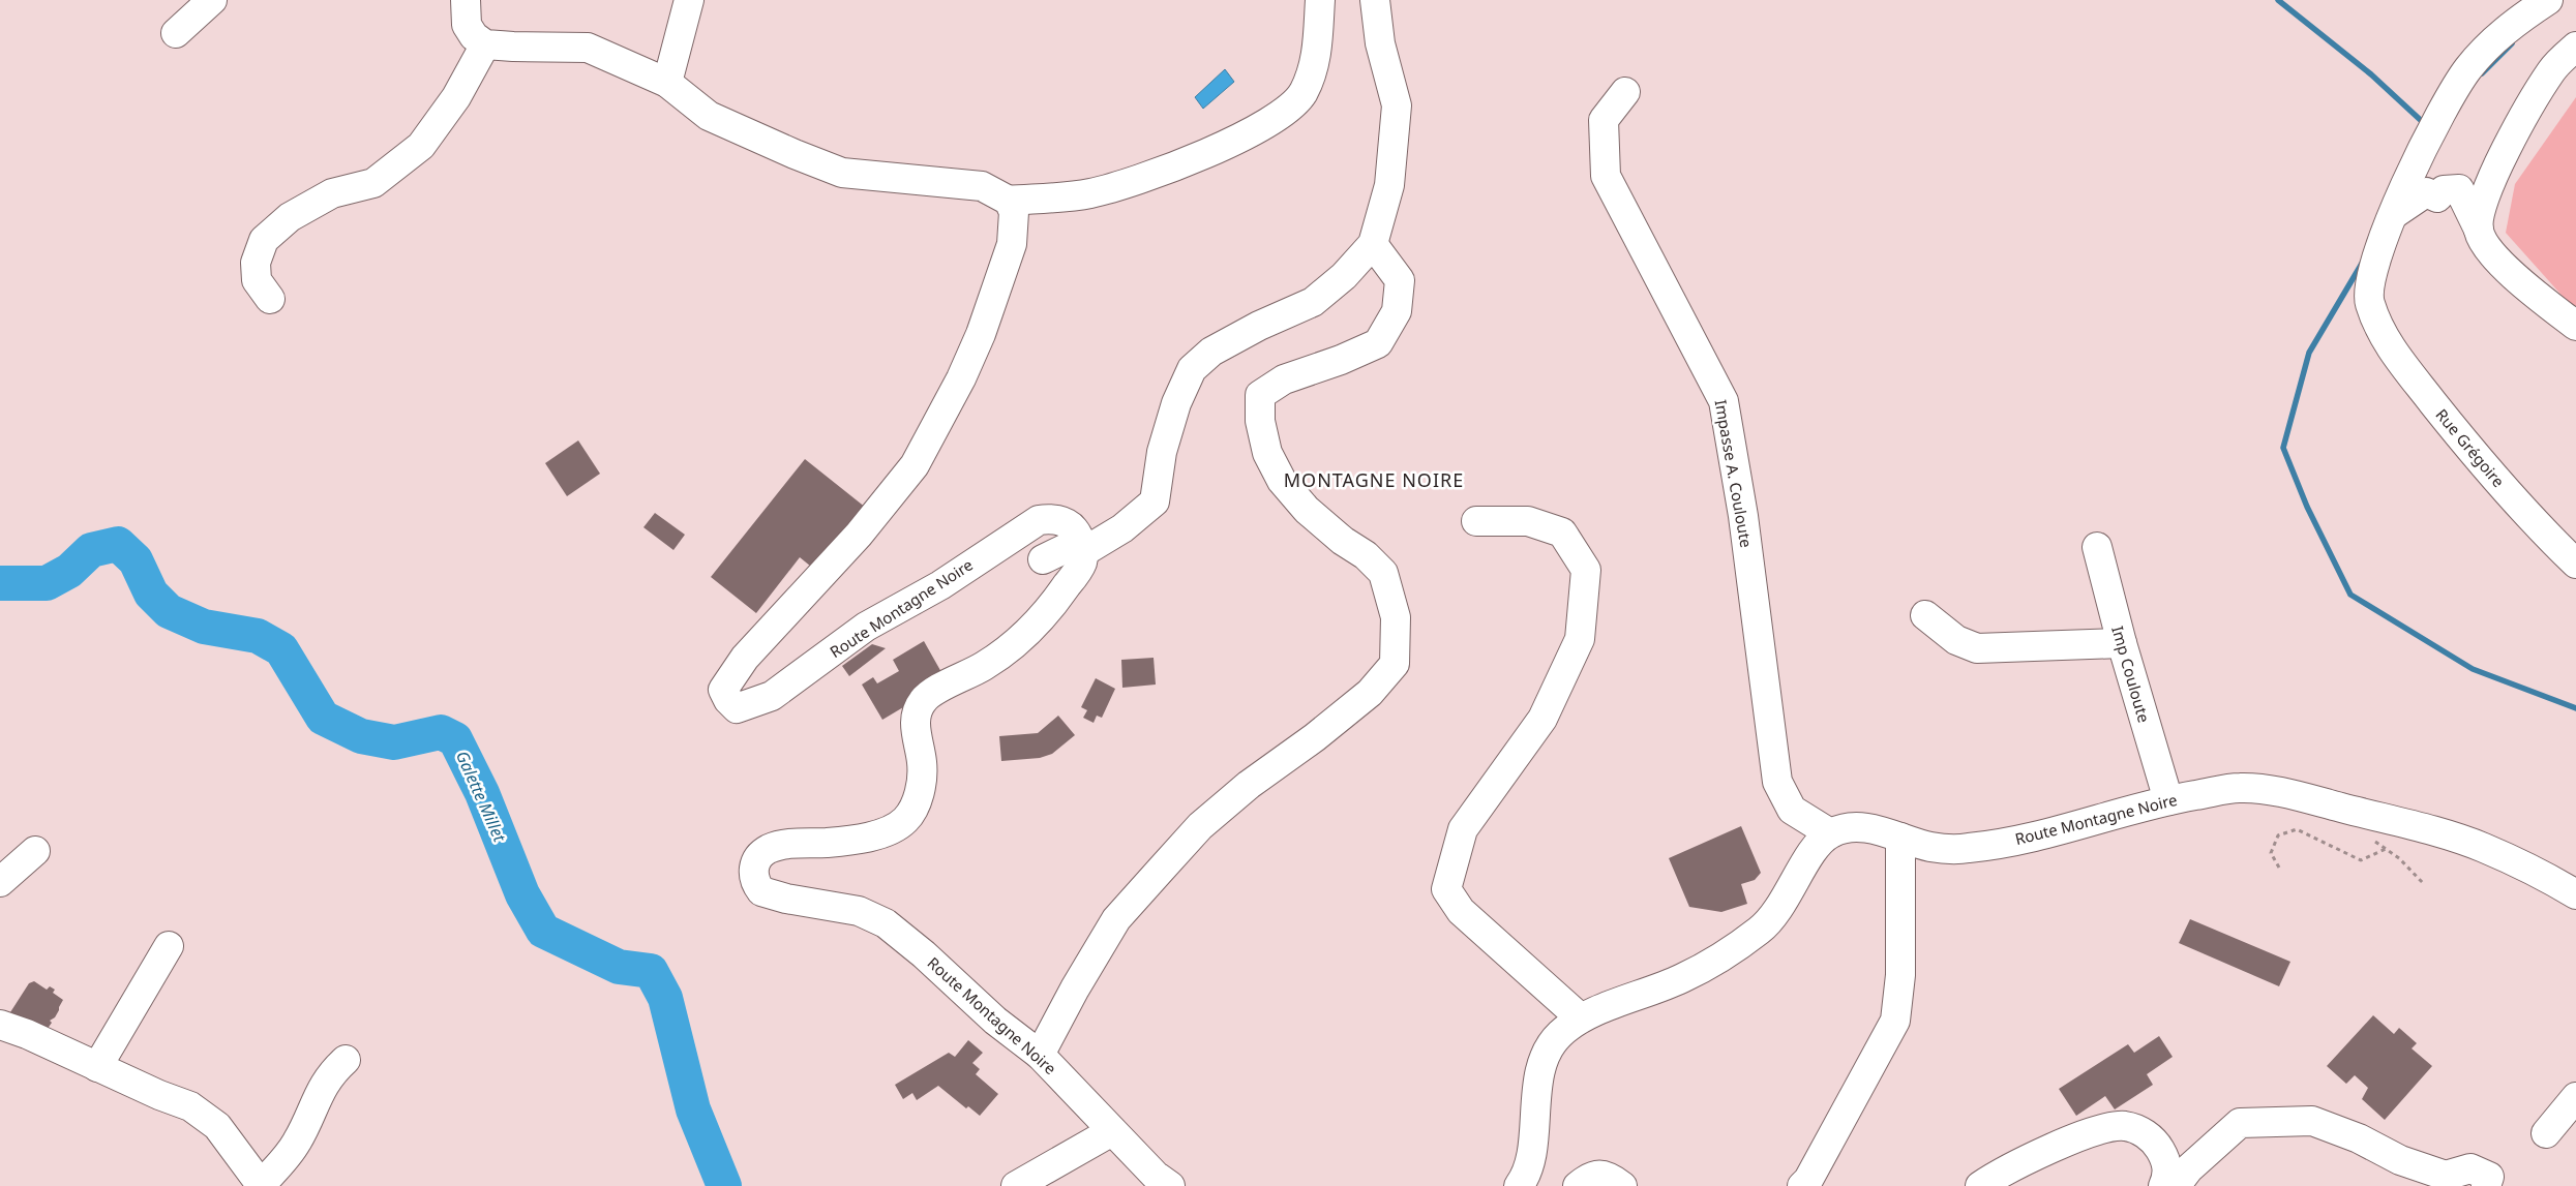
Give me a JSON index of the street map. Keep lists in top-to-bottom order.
{
  "streets": {
    "street": [
      "Rue Grégoire",
      "Impasse A. Couloute",
      "Route Montagne Noire",
      "Imp Couloute"
    ]
  },
  "crossings": [
    ["Impasse A. Couloute", "Route Montagne Noire"],
    ["Route Montagne Noire", "Imp Couloute"]
  ],
  "districts": ["MONTAGNE NOIRE"],
  "water": ["Galette Millet"]
}
